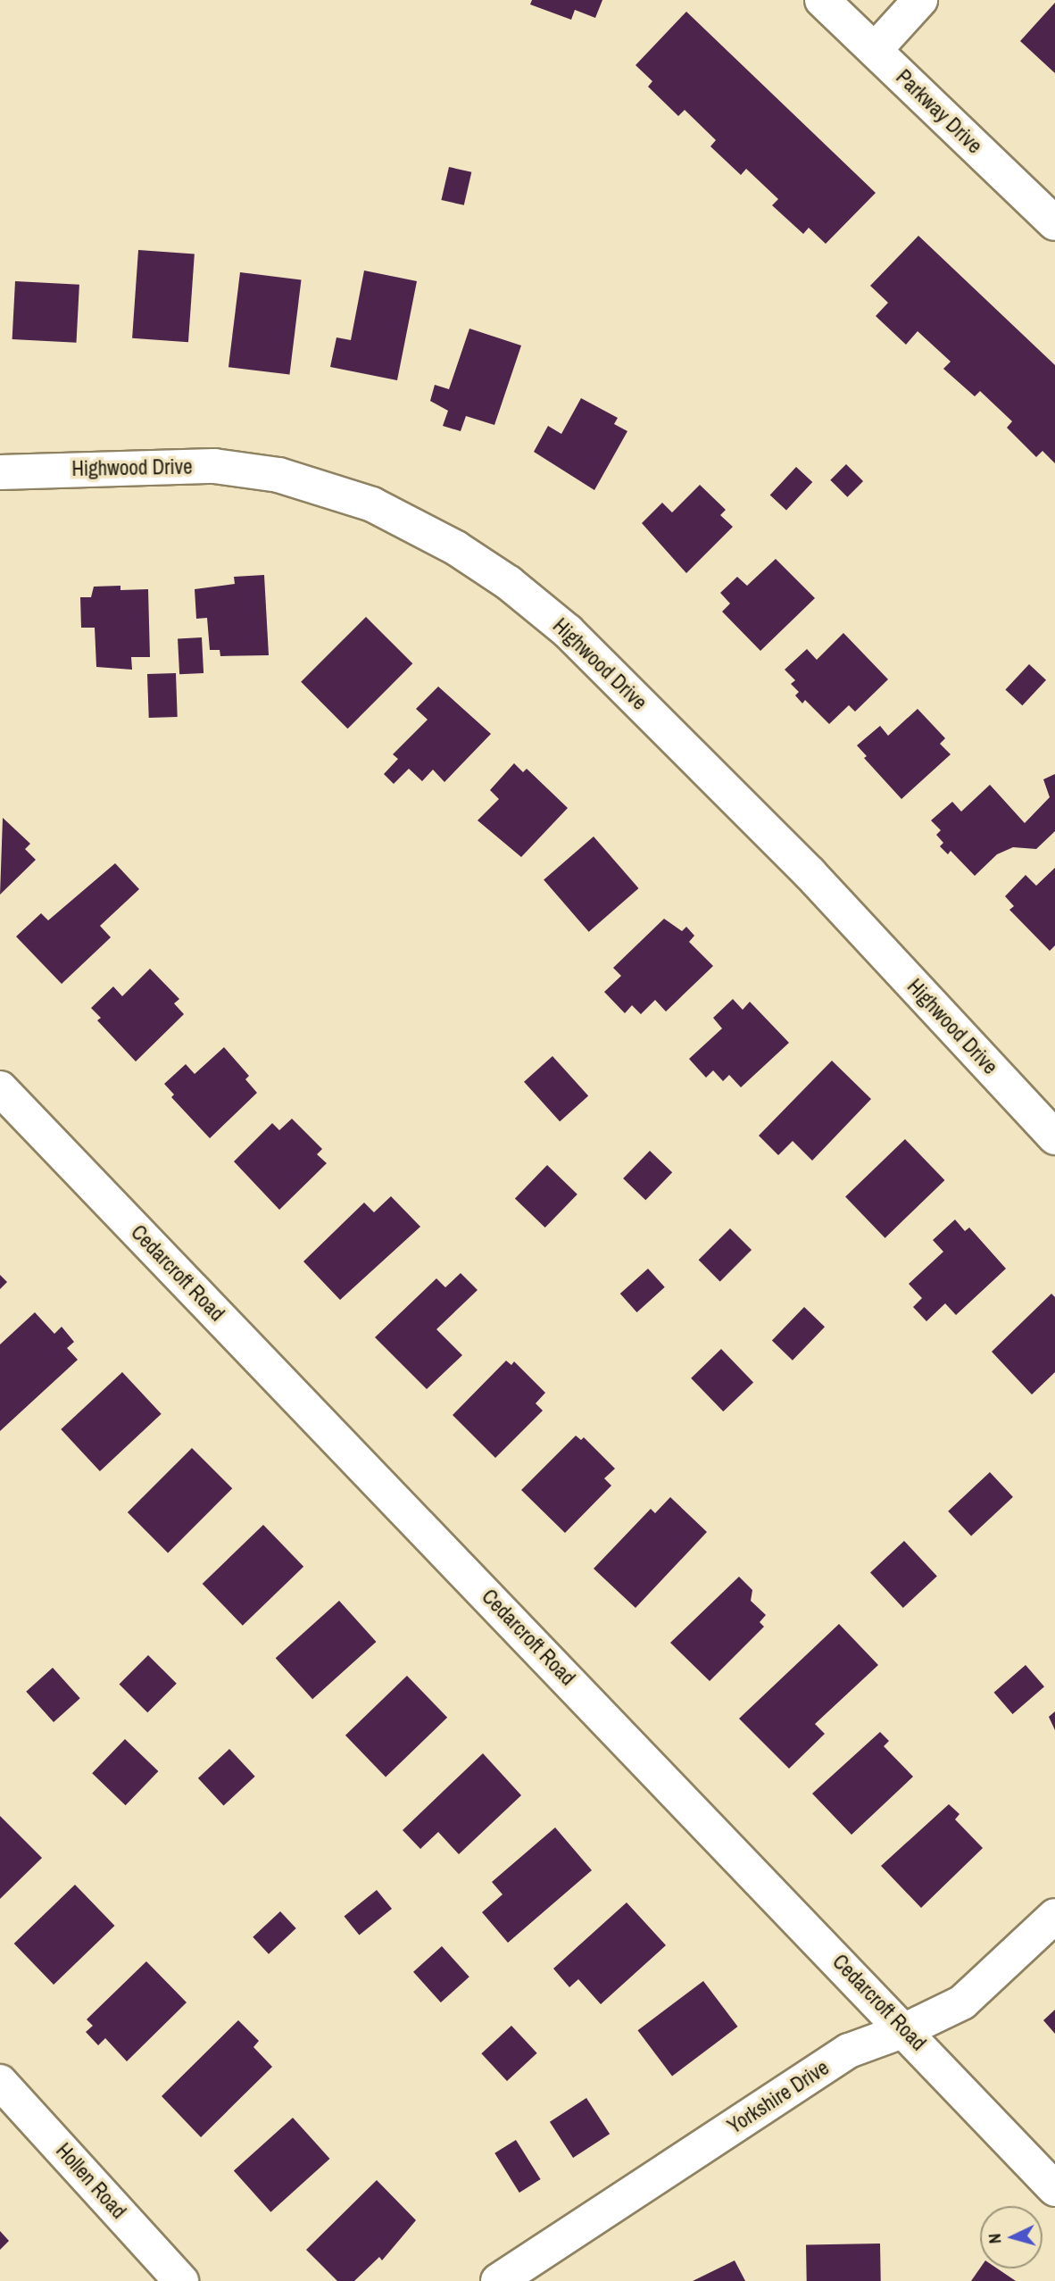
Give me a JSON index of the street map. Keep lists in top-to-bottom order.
{
  "streets": {
    "street": [
      "Parkway Drive",
      "Highwood Drive",
      "Cedarcroft Road",
      "Yorkshire Drive",
      "Hollen Road"
    ]
  },
  "crossings": [
    ["Cedarcroft Road", "Yorkshire Drive"]
  ],
  "north": "left"
}
